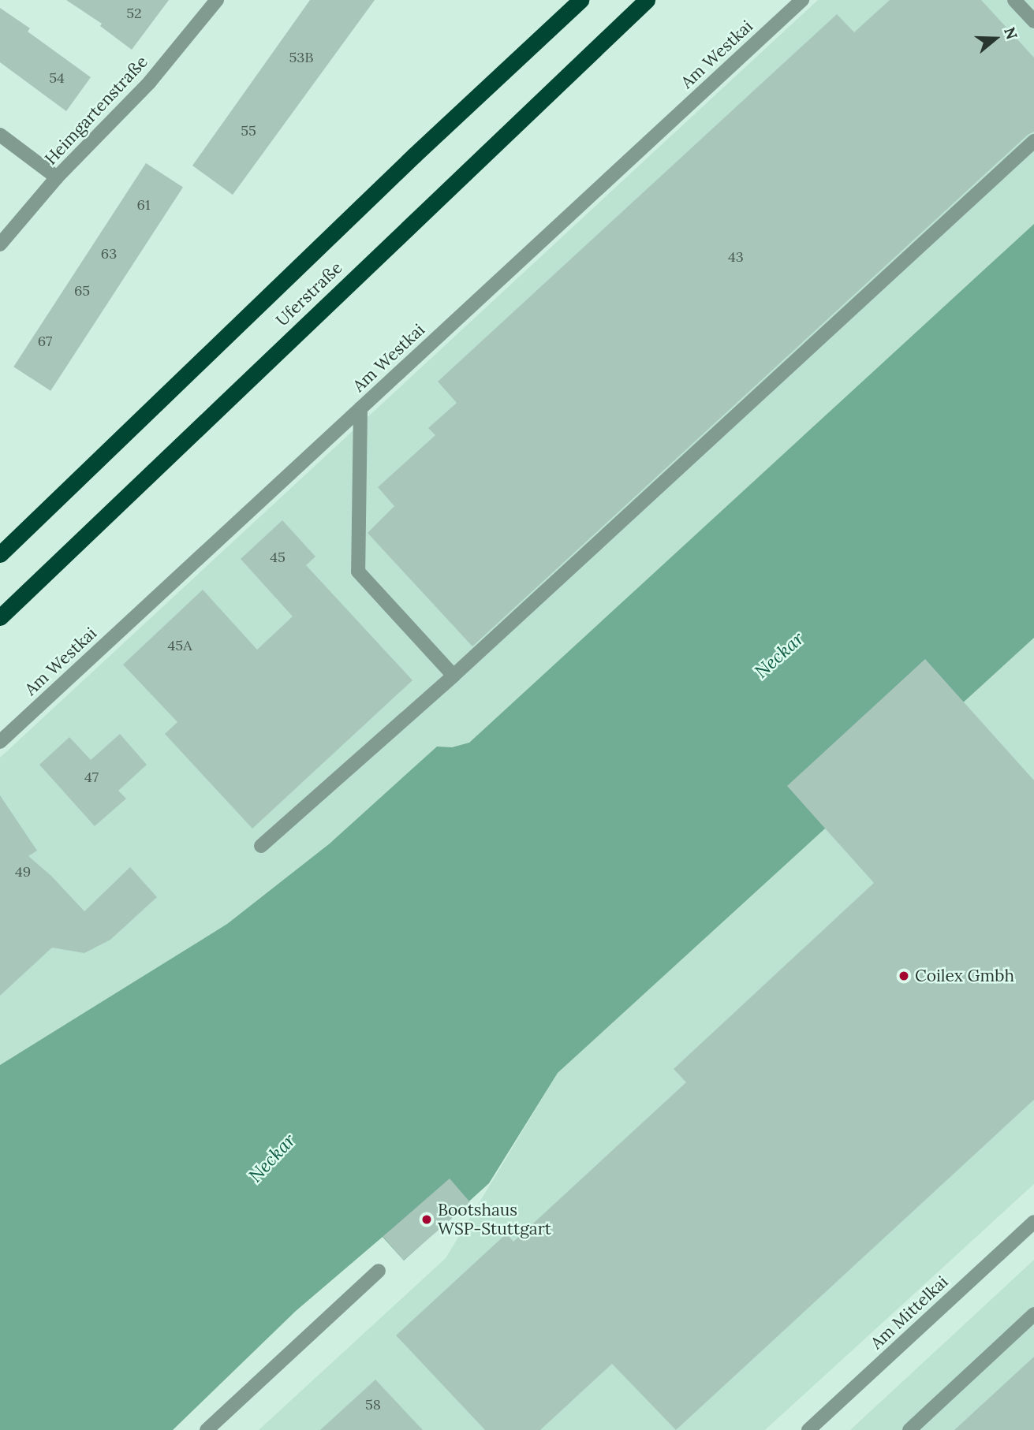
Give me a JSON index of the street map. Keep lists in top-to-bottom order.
{
  "streets": {
    "highway": ["Uferstraße"],
    "street": ["Am Westkai", "Heimgartenstraße", "Am Mittelkai"]
  },
  "water": ["Neckar"],
  "places": ["Coilex Gmbh", "Bootshaus WSP-Stuttgart"],
  "house_numbers": [
    "52",
    "53B",
    "54",
    "55",
    "61",
    "63",
    "43",
    "65",
    "67",
    "45",
    "45A",
    "47",
    "49",
    "58"
  ],
  "north": "right"
}
